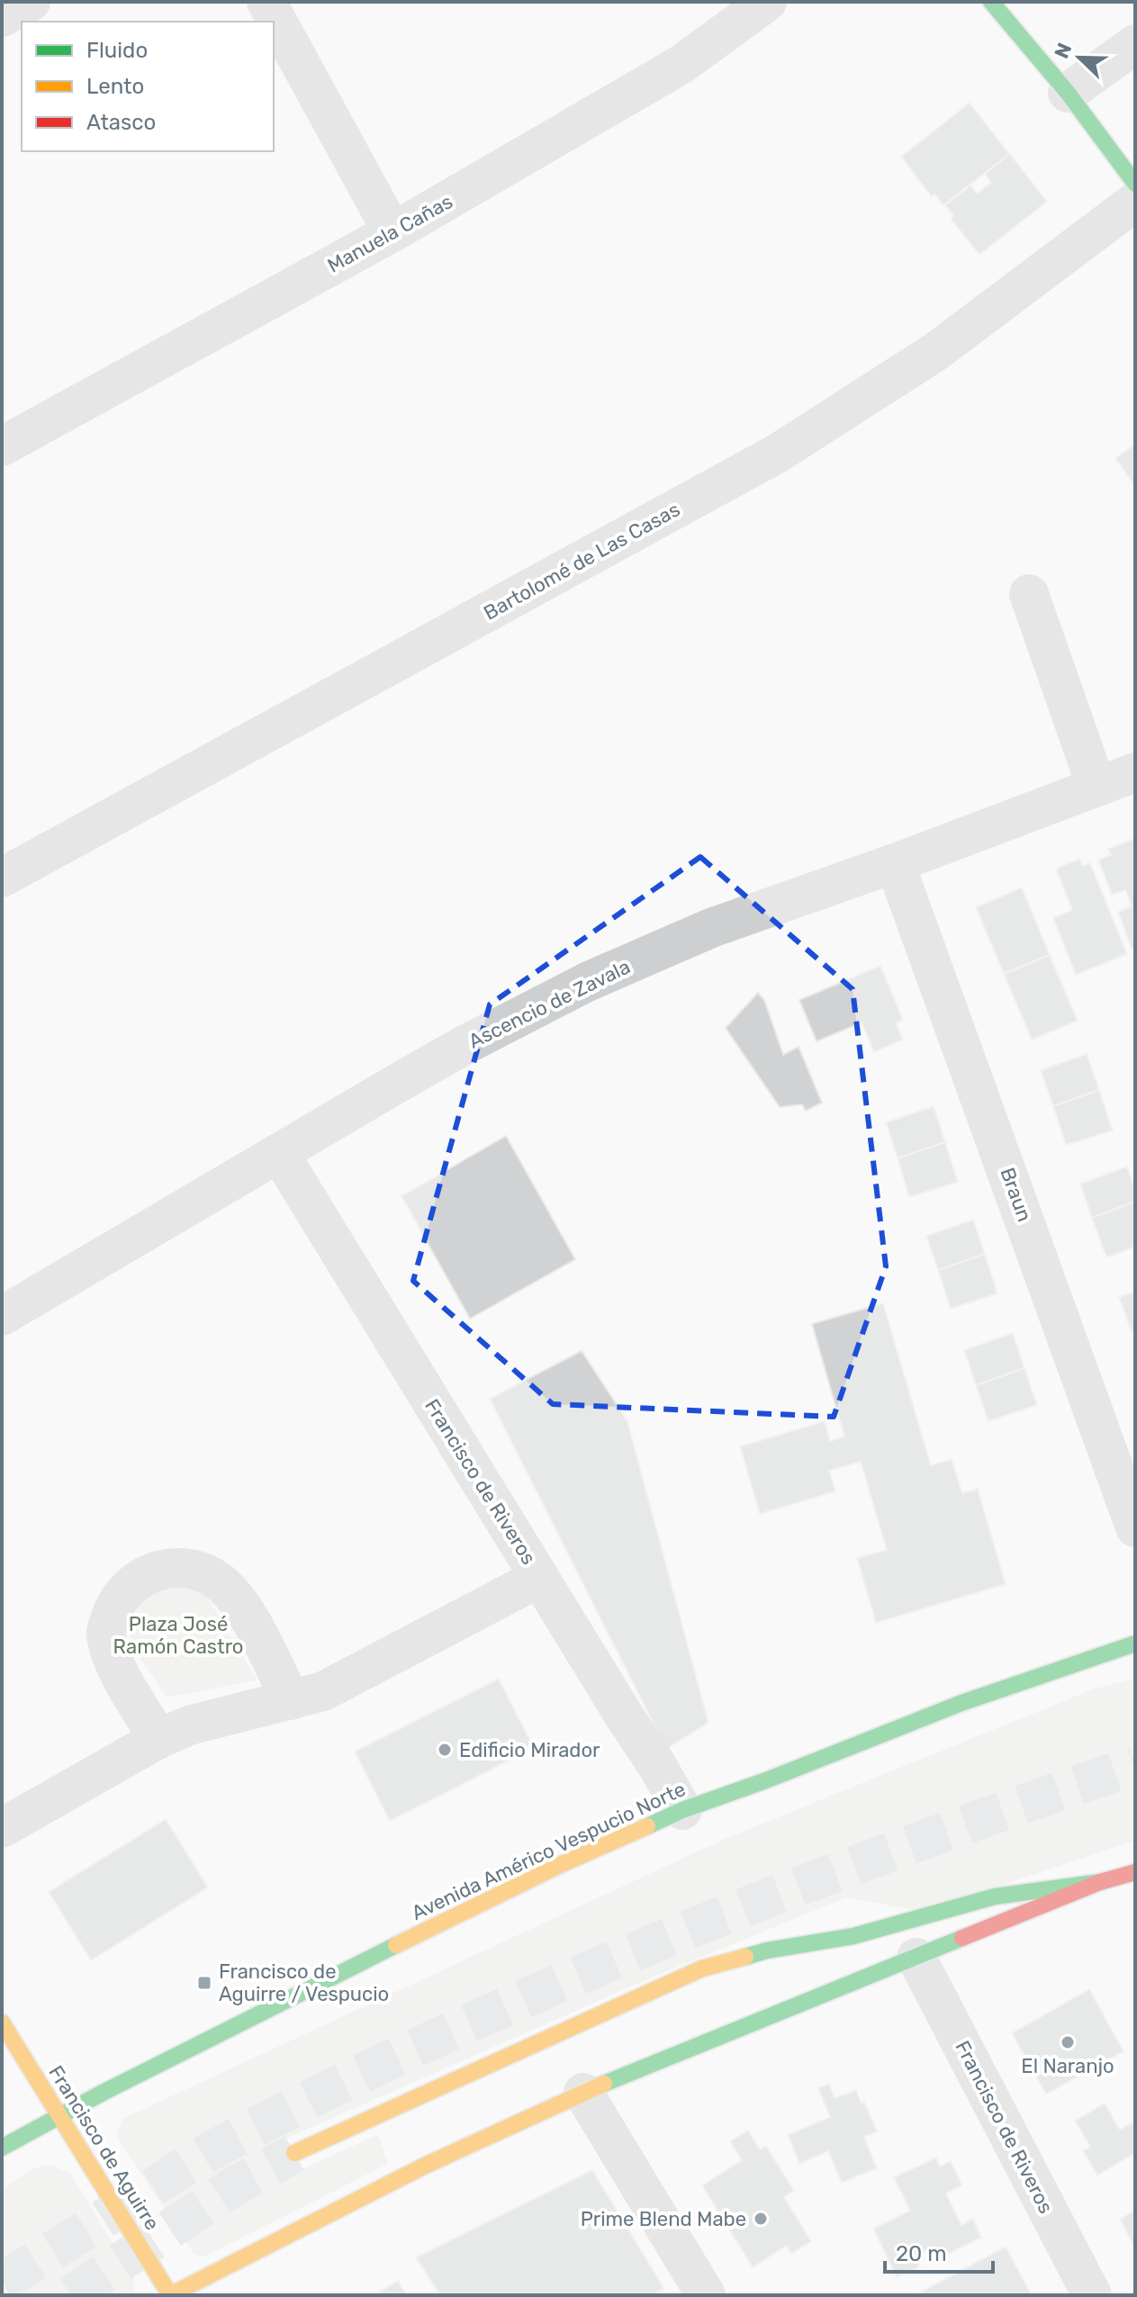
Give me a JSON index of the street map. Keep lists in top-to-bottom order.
{
  "streets": {
    "main road": ["Avenida Américo Vespucio Norte", "Francisco de Aguirre"],
    "street": [
      "Manuela Cañas",
      "Bartolomé de Las Casas",
      "Ascencio de Zavala",
      "Braun",
      "Francisco de Riveros"
    ]
  },
  "crossings": [
    ["Ascencio de Zavala", "Braun"],
    ["Ascencio de Zavala", "Francisco de Riveros"],
    ["Francisco de Riveros", "Avenida Américo Vespucio Norte"],
    ["Avenida Américo Vespucio Norte", "Francisco de Aguirre"]
  ],
  "parks": ["Plaza José Ramón Castro"],
  "places": {
    "other": ["Edificio Mirador", "El Naranjo", "Prime Blend Mabe"],
    "transit": ["Francisco de Aguirre / Vespucio"]
  },
  "legend": ["Fluido", "Lento", "Atasco"],
  "scale_bar": "20 m",
  "north": "top left"
}
